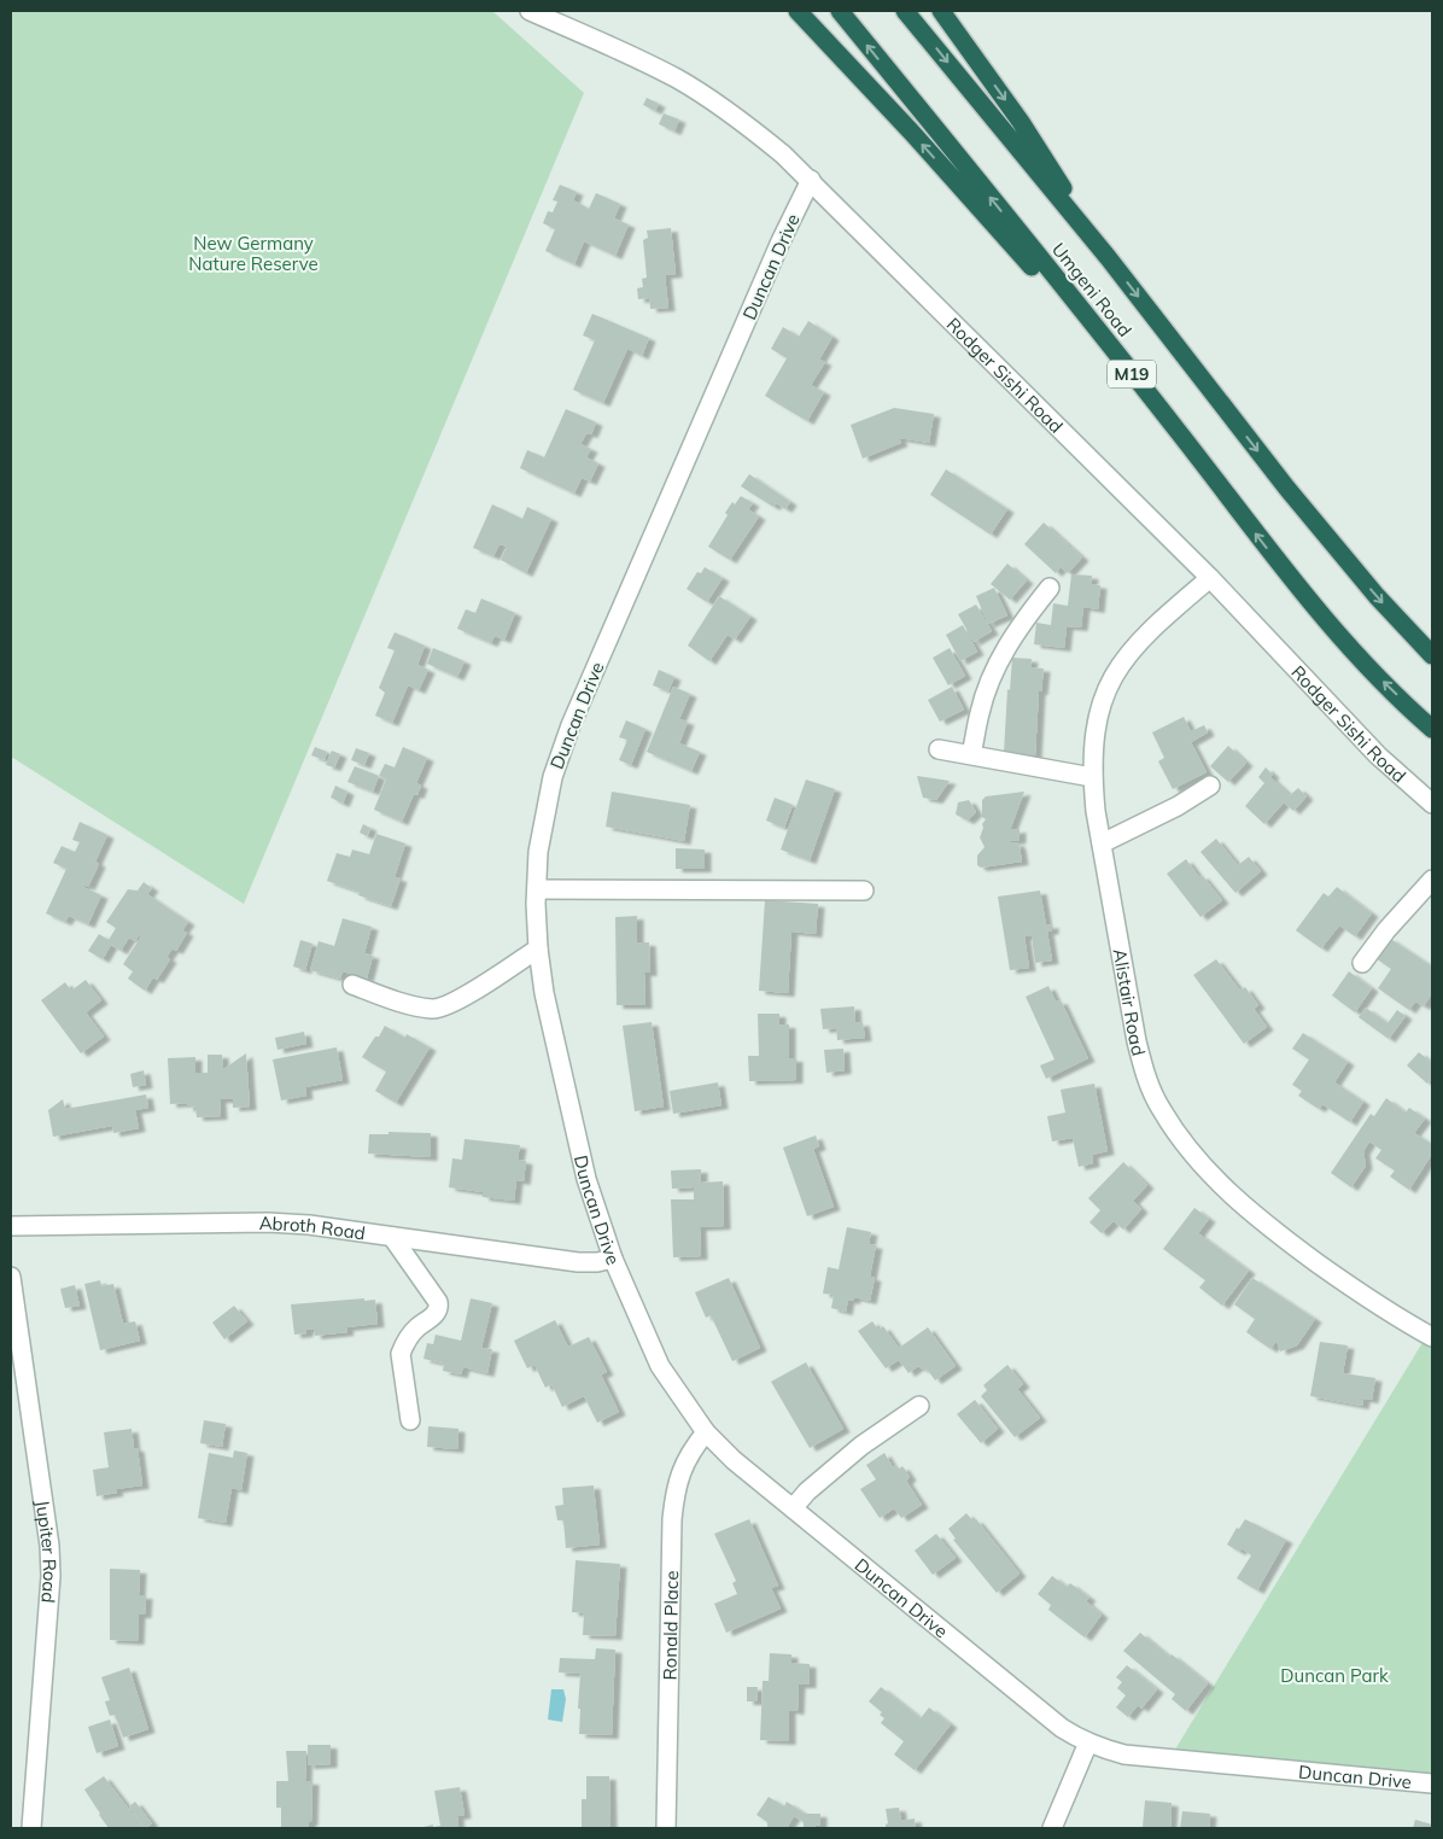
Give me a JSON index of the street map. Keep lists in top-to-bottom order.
{
  "streets": {
    "highway": ["Umgeni Road", "M19"],
    "street": [
      "Duncan Drive",
      "Rodger Sishi Road",
      "Alistair Road",
      "Abroth Road",
      "Jupiter Road",
      "Ronald Place"
    ]
  },
  "crossings": [
    ["Duncan Drive", "Rodger Sishi Road"],
    ["Duncan Drive", "Abroth Road"],
    ["Duncan Drive", "Ronald Place"],
    ["Rodger Sishi Road", "Alistair Road"]
  ],
  "parks": ["New Germany Nature Reserve", "Duncan Park"]
}
